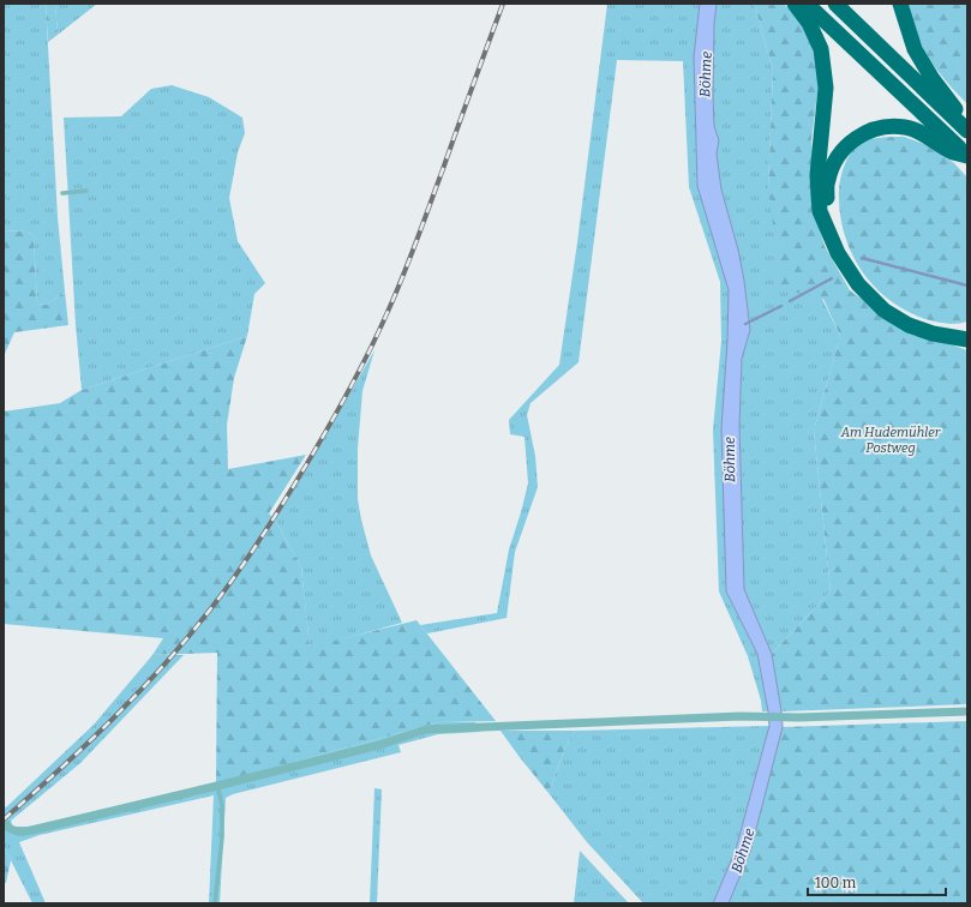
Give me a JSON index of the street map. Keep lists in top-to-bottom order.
{
  "water": ["Böhme"],
  "parks": ["Am Hudemühler Postweg"],
  "scale_bar": "100 m"
}
